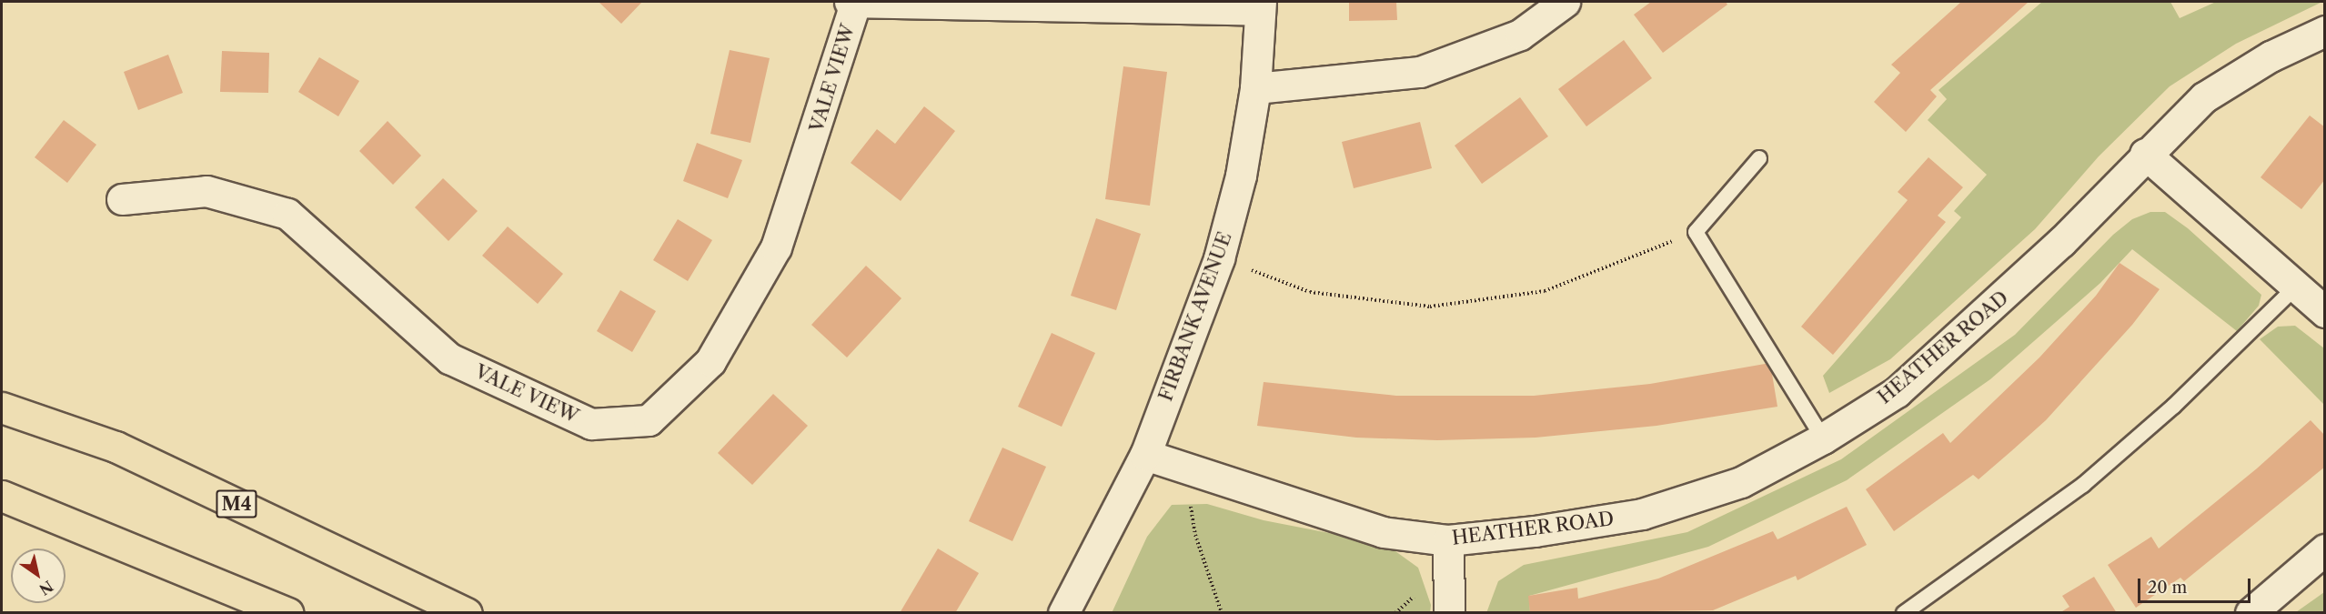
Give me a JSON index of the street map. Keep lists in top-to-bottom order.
{
  "streets": {
    "highway": ["M4"],
    "street": ["VALE VIEW", "FIRBANK AVENUE", "HEATHER ROAD"]
  },
  "crossings": [
    ["FIRBANK AVENUE", "HEATHER ROAD"]
  ],
  "scale_bar": "20 m",
  "north": "bottom right"
}
